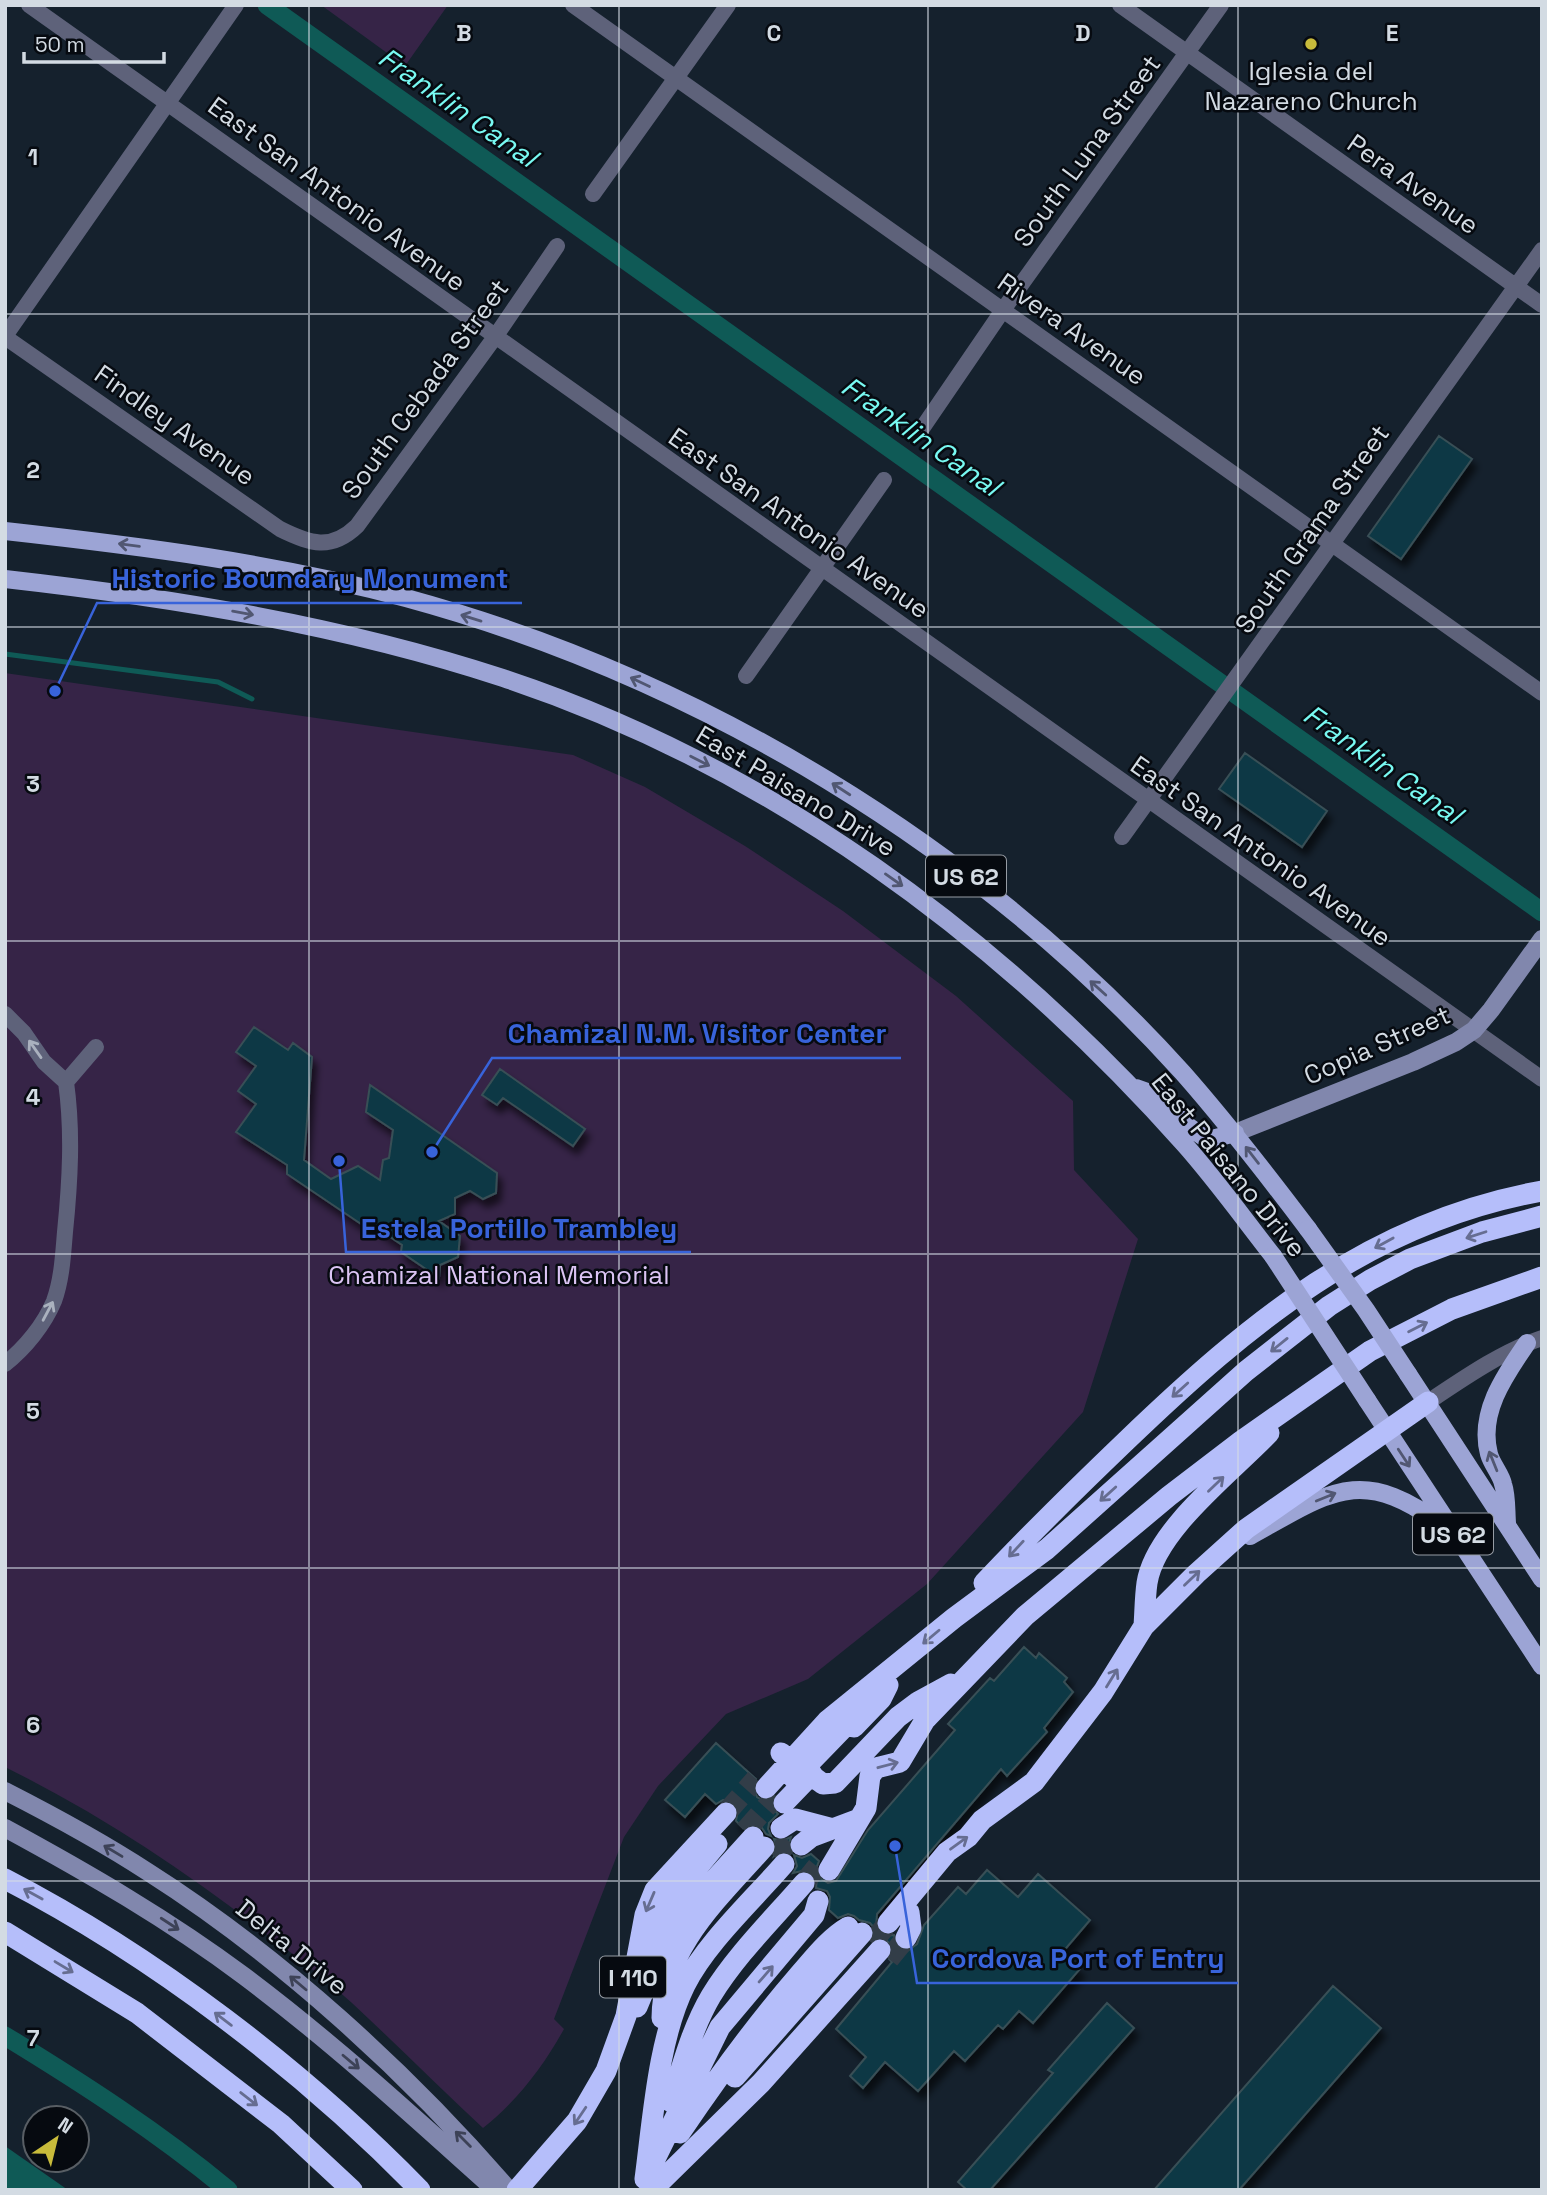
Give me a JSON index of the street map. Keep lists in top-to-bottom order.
{
  "streets": {
    "highway": ["I 110"],
    "main road": [
      "East Paisano Drive",
      "US 62",
      "Copia Street",
      "Delta Drive"
    ],
    "street": [
      "South Luna Street",
      "Pera Avenue",
      "East San Antonio Avenue",
      "Rivera Avenue",
      "South Cebada Street",
      "Findley Avenue",
      "South Grama Street"
    ]
  },
  "crossings": [
    ["South Luna Street", "Pera Avenue"],
    ["South Luna Street", "Rivera Avenue"],
    ["Pera Avenue", "South Grama Street"],
    ["East San Antonio Avenue", "South Cebada Street"],
    ["East San Antonio Avenue", "South Grama Street"],
    ["East San Antonio Avenue", "Copia Street"],
    ["Rivera Avenue", "South Grama Street"],
    ["South Cebada Street", "Findley Avenue"],
    ["East Paisano Drive", "Copia Street"]
  ],
  "water": ["Franklin Canal"],
  "parks": ["Chamizal National Memorial"],
  "places": [
    "Iglesia del Nazareno Church",
    "Historic Boundary Monument",
    "Chamizal N.M. Visitor Center",
    "Estela Portillo Trambley",
    "Cordova Port of Entry"
  ],
  "scale_bar": "50 m",
  "north": "top right",
  "grid": {
    "columns": [
      "B",
      "C",
      "D",
      "E"
    ],
    "rows": [
      "1",
      "2",
      "3",
      "4",
      "5",
      "6",
      "7"
    ]
  }
}
